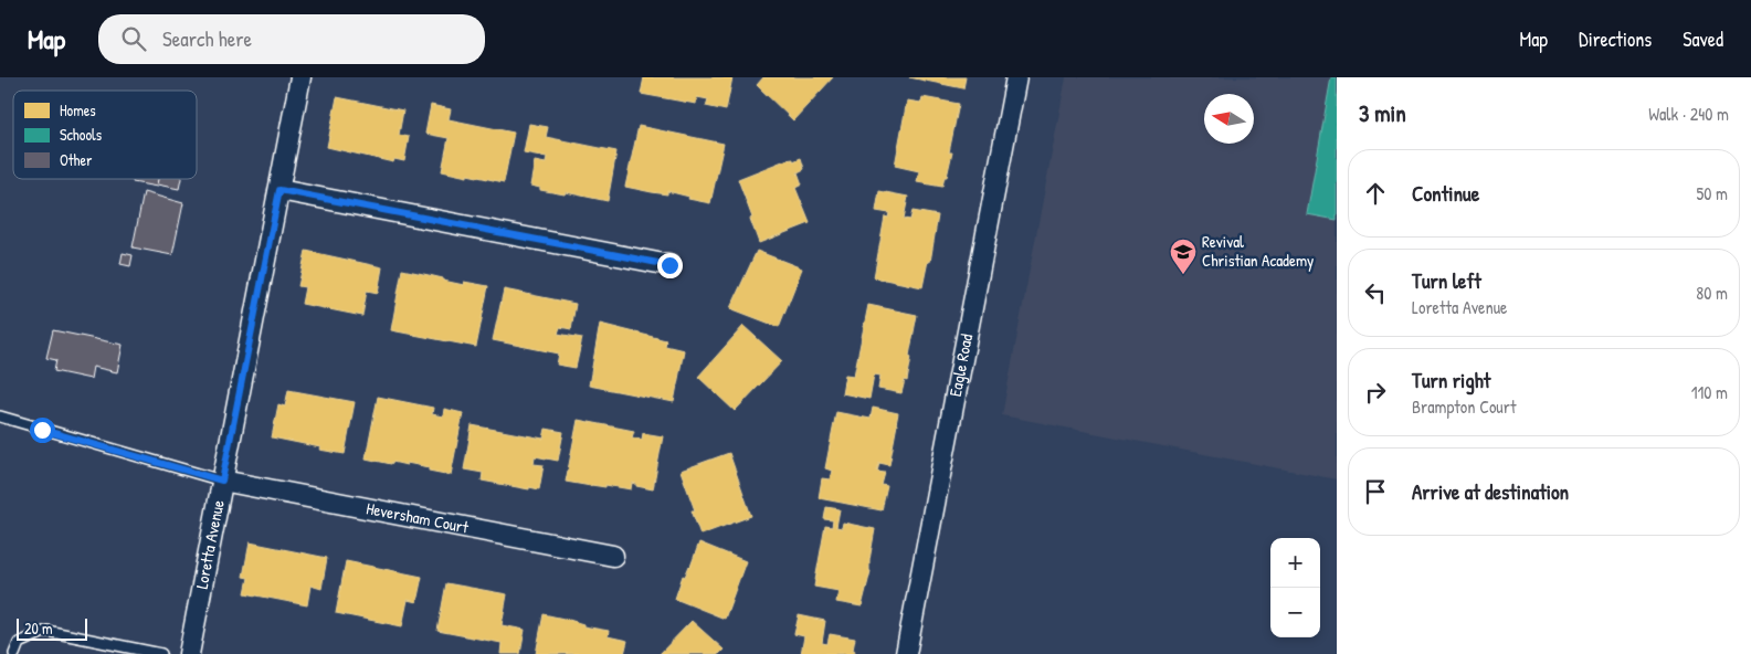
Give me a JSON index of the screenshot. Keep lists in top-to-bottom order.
{
  "streets": {
    "street": ["Eagle Road", "Heversham Court", "Loretta Avenue"]
  },
  "crossings": [
    ["Heversham Court", "Loretta Avenue"]
  ],
  "places": {
    "school or university": ["Revival Christian Academy"]
  },
  "legend": ["Homes", "Schools", "Other"],
  "scale_bar": "20 m",
  "north": "left",
  "page": {
    "header": "Map",
    "search": "Search here",
    "nav": ["Map", "Directions", "Saved"],
    "heading": ["3 min", "Walk · 240 m"],
    "list": [
      ["Continue", "50 m"],
      ["Turn left", "Loretta Avenue", "80 m"],
      ["Turn right", "Brampton Court", "110 m"],
      "Arrive at destination"
    ],
    "map_buttons": ["+", "−"],
    "scale": "20 m"
  }
}
